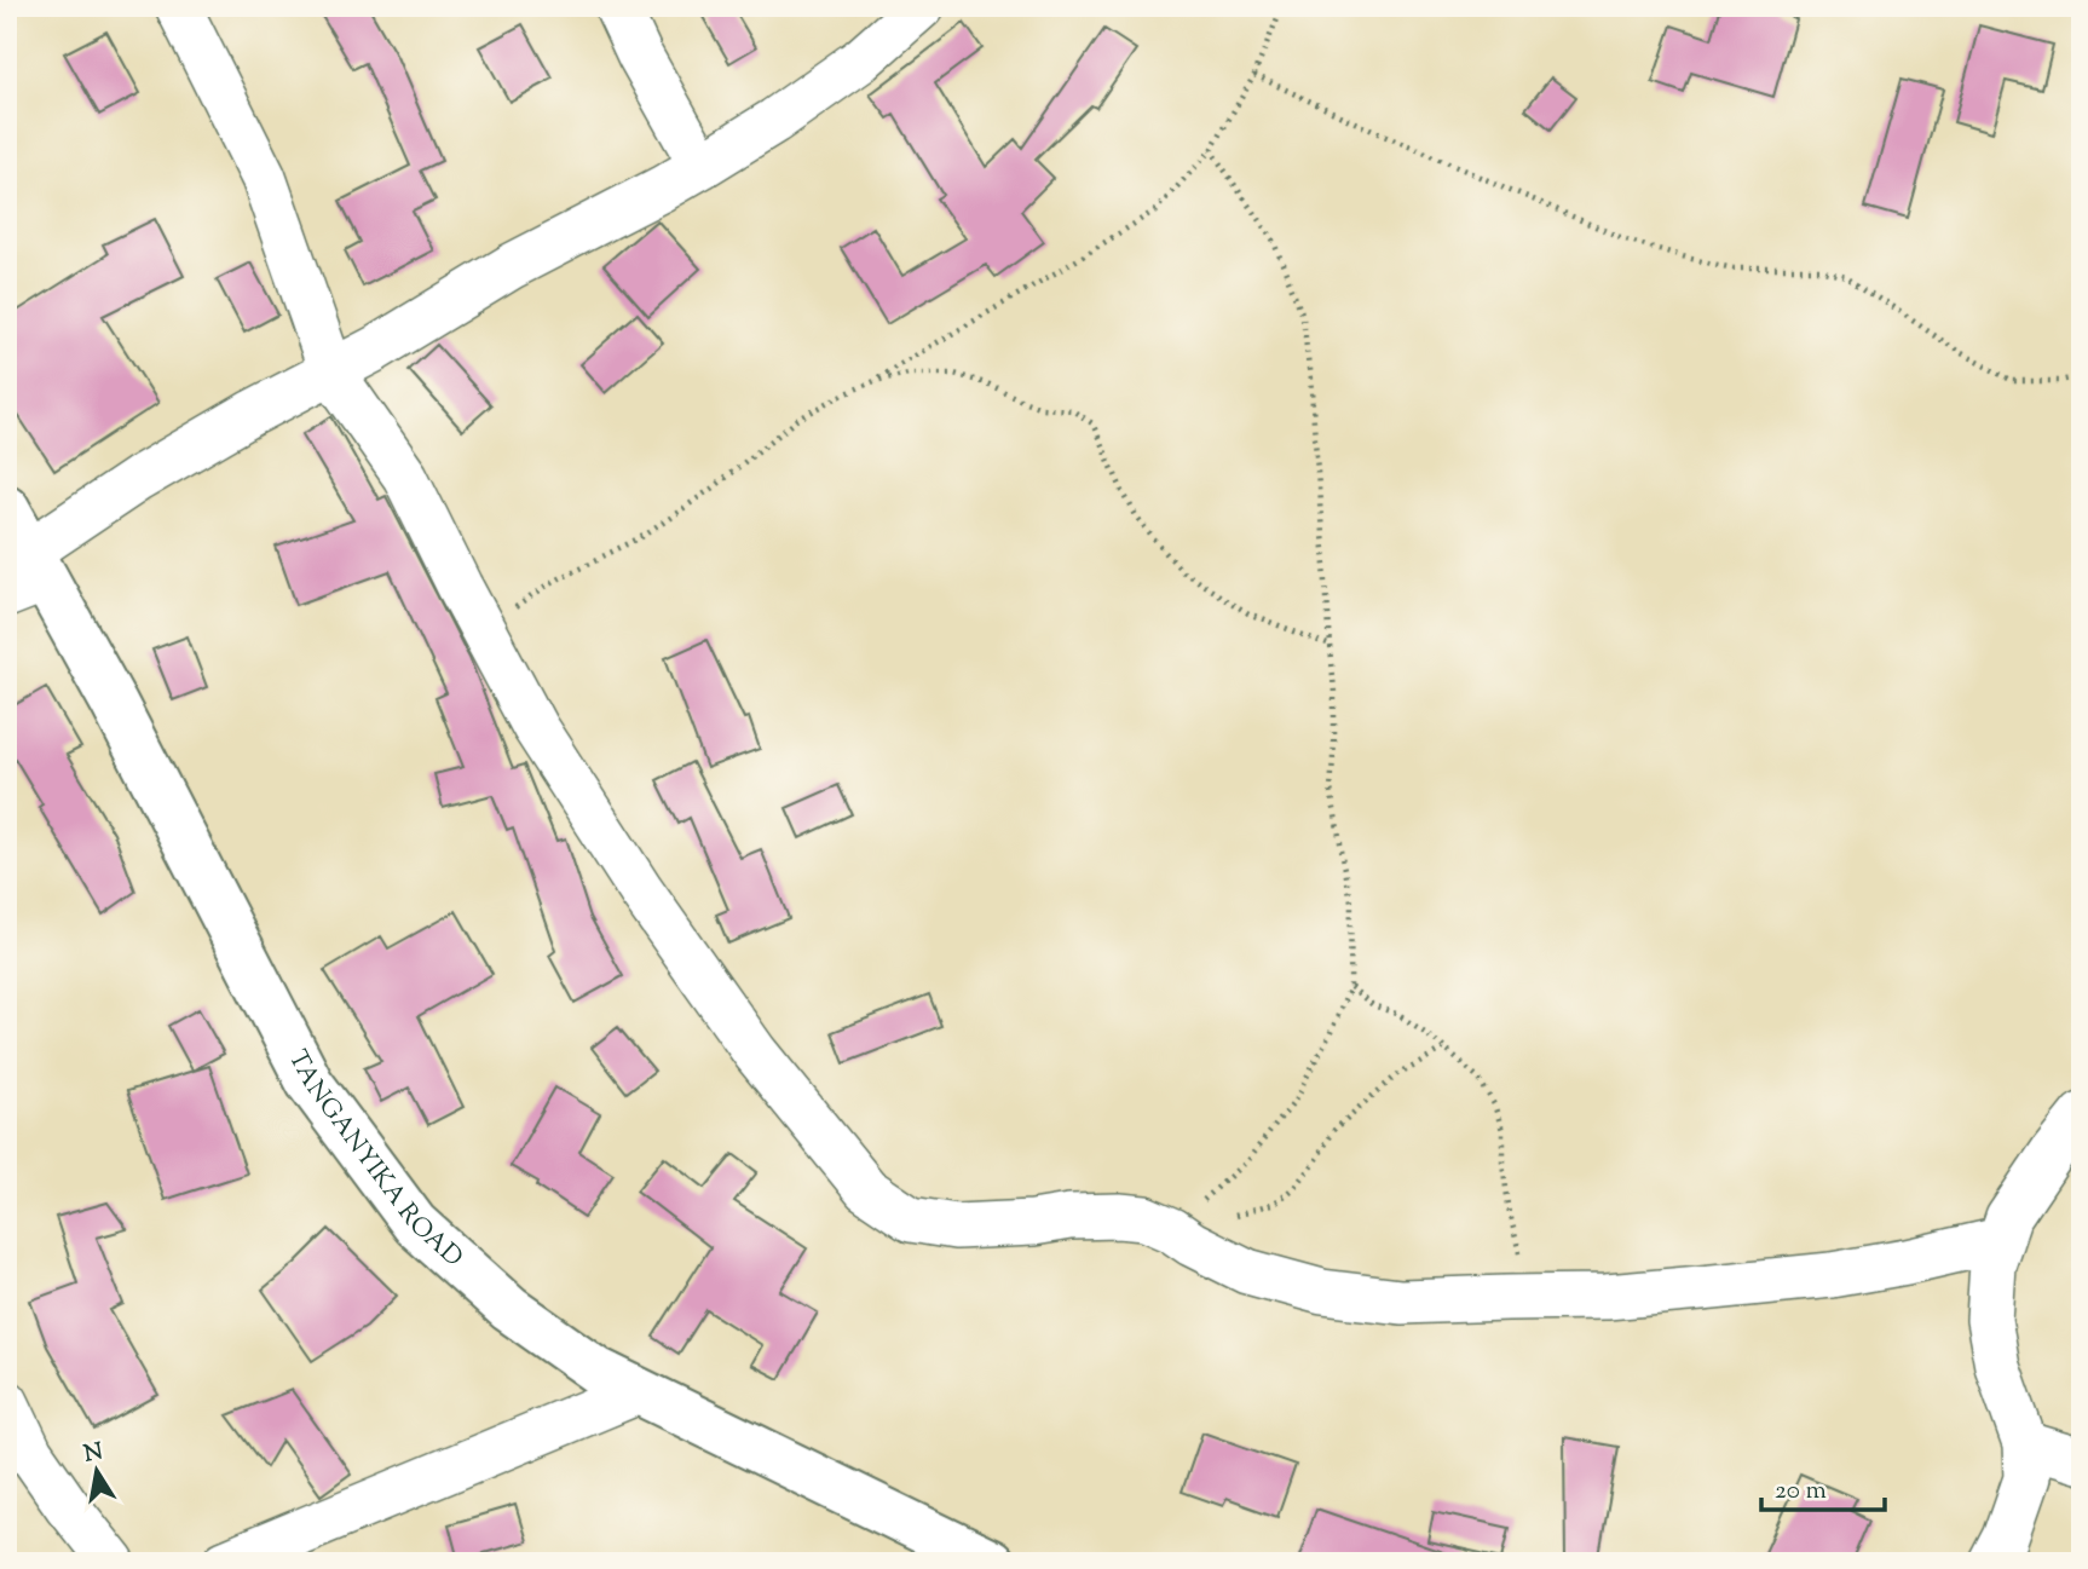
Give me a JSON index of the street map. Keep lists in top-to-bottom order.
{
  "streets": {
    "street": ["TANGANYIKA ROAD"]
  },
  "scale_bar": "20 m",
  "north": "top"
}
